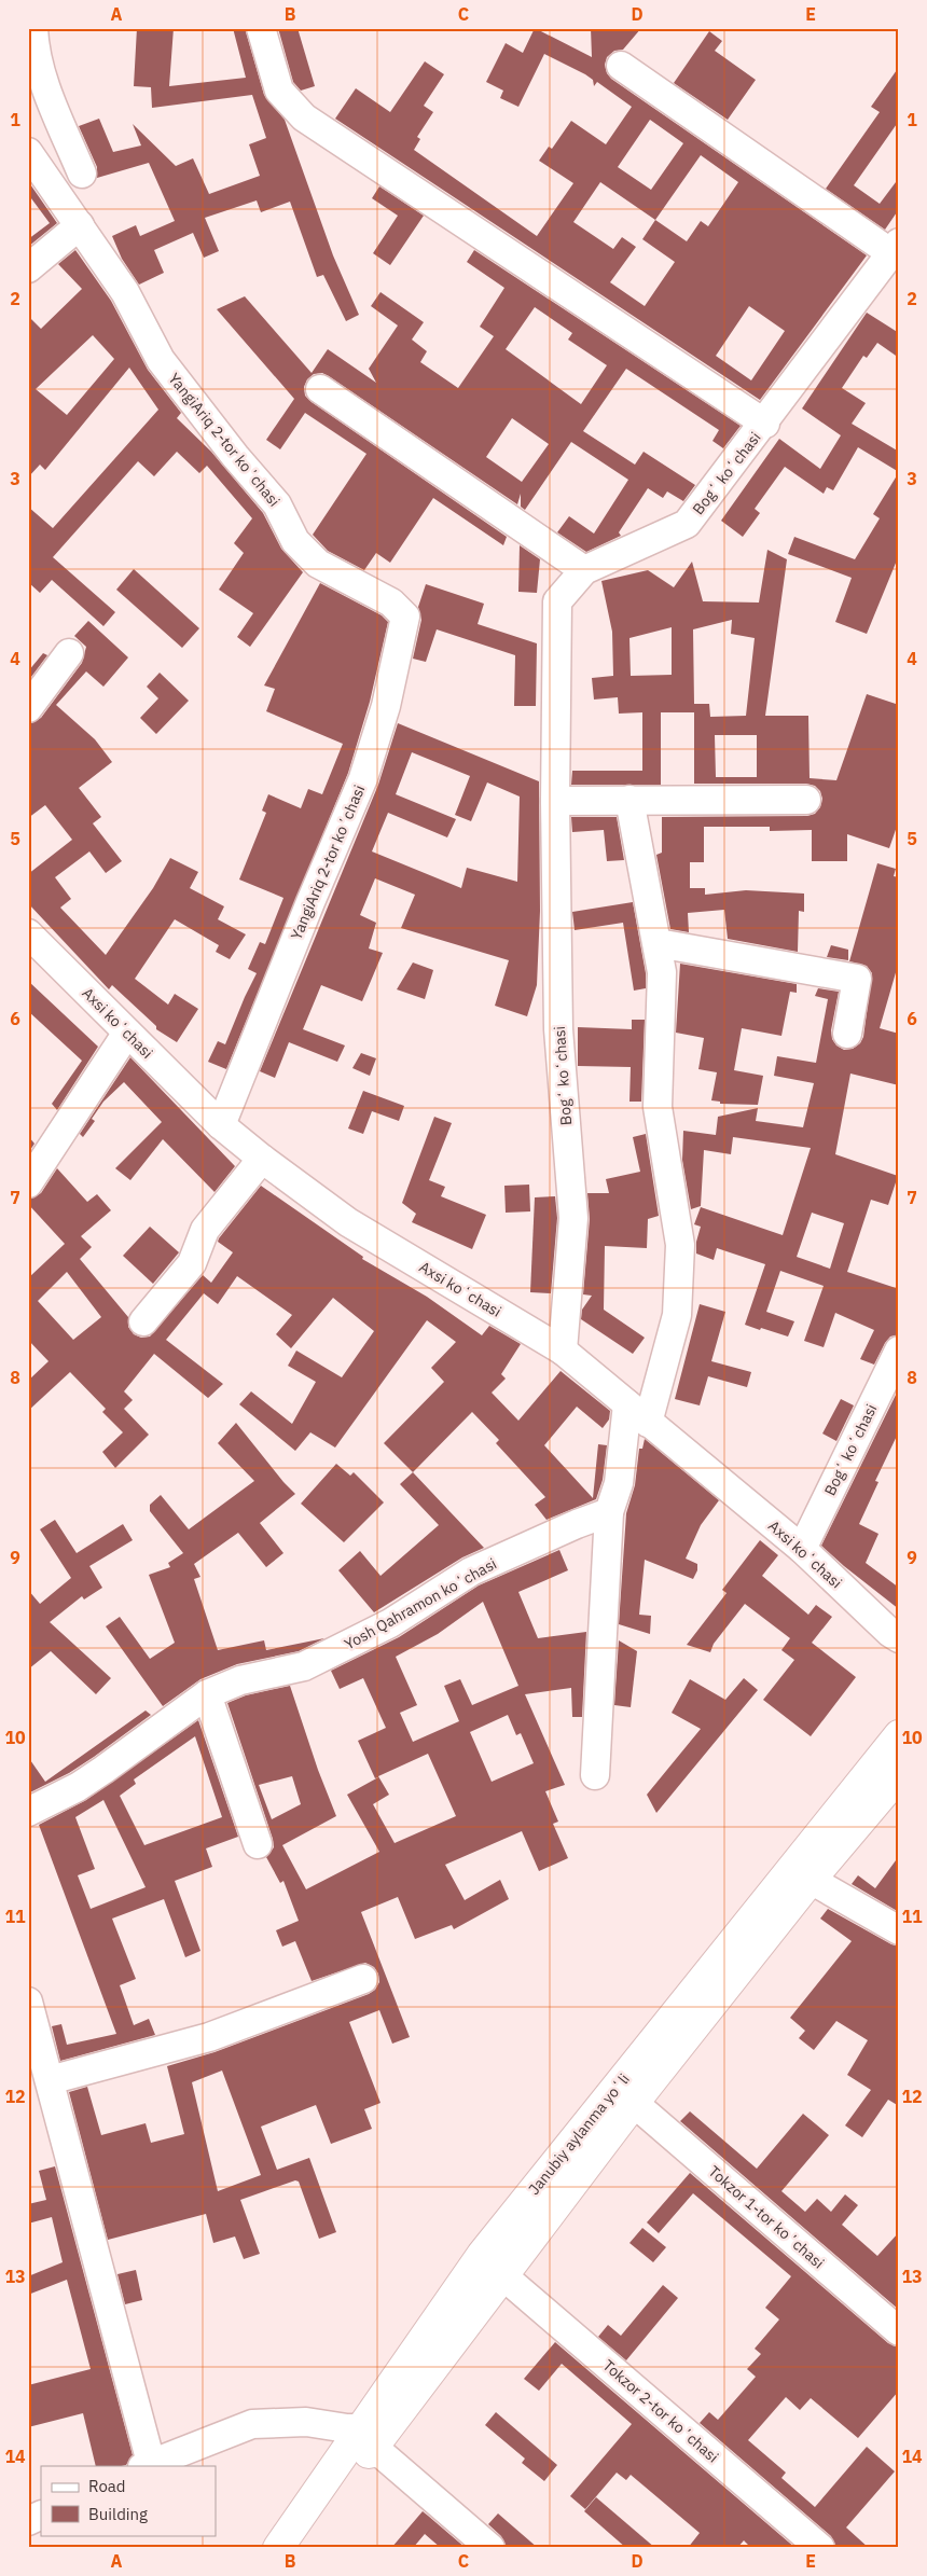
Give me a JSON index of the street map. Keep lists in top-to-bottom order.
{
  "streets": {
    "highway": ["Janubiy aylanma yoʻli"],
    "street": [
      "YangiАriq 2-tor koʼchasi",
      "Bogʻ koʻchasi",
      "Axsi koʻchasi",
      "Yosh Qahramon koʻchasi",
      "Tokzor 1-tor koʼchasi",
      "Tokzor 2-tor koʼchasi"
    ]
  },
  "crossings": [
    ["YangiАriq 2-tor koʼchasi", "Axsi koʻchasi"],
    ["Bogʻ koʻchasi", "Axsi koʻchasi"],
    ["Janubiy aylanma yoʻli", "Tokzor 1-tor koʼchasi"],
    ["Janubiy aylanma yoʻli", "Tokzor 2-tor koʼchasi"]
  ],
  "legend": ["Road", "Building"],
  "grid": {
    "columns": [
      "A",
      "B",
      "C",
      "D",
      "E"
    ],
    "rows": [
      "1",
      "2",
      "3",
      "4",
      "5",
      "6",
      "7",
      "8",
      "9",
      "10",
      "11",
      "12",
      "13",
      "14"
    ]
  }
}
